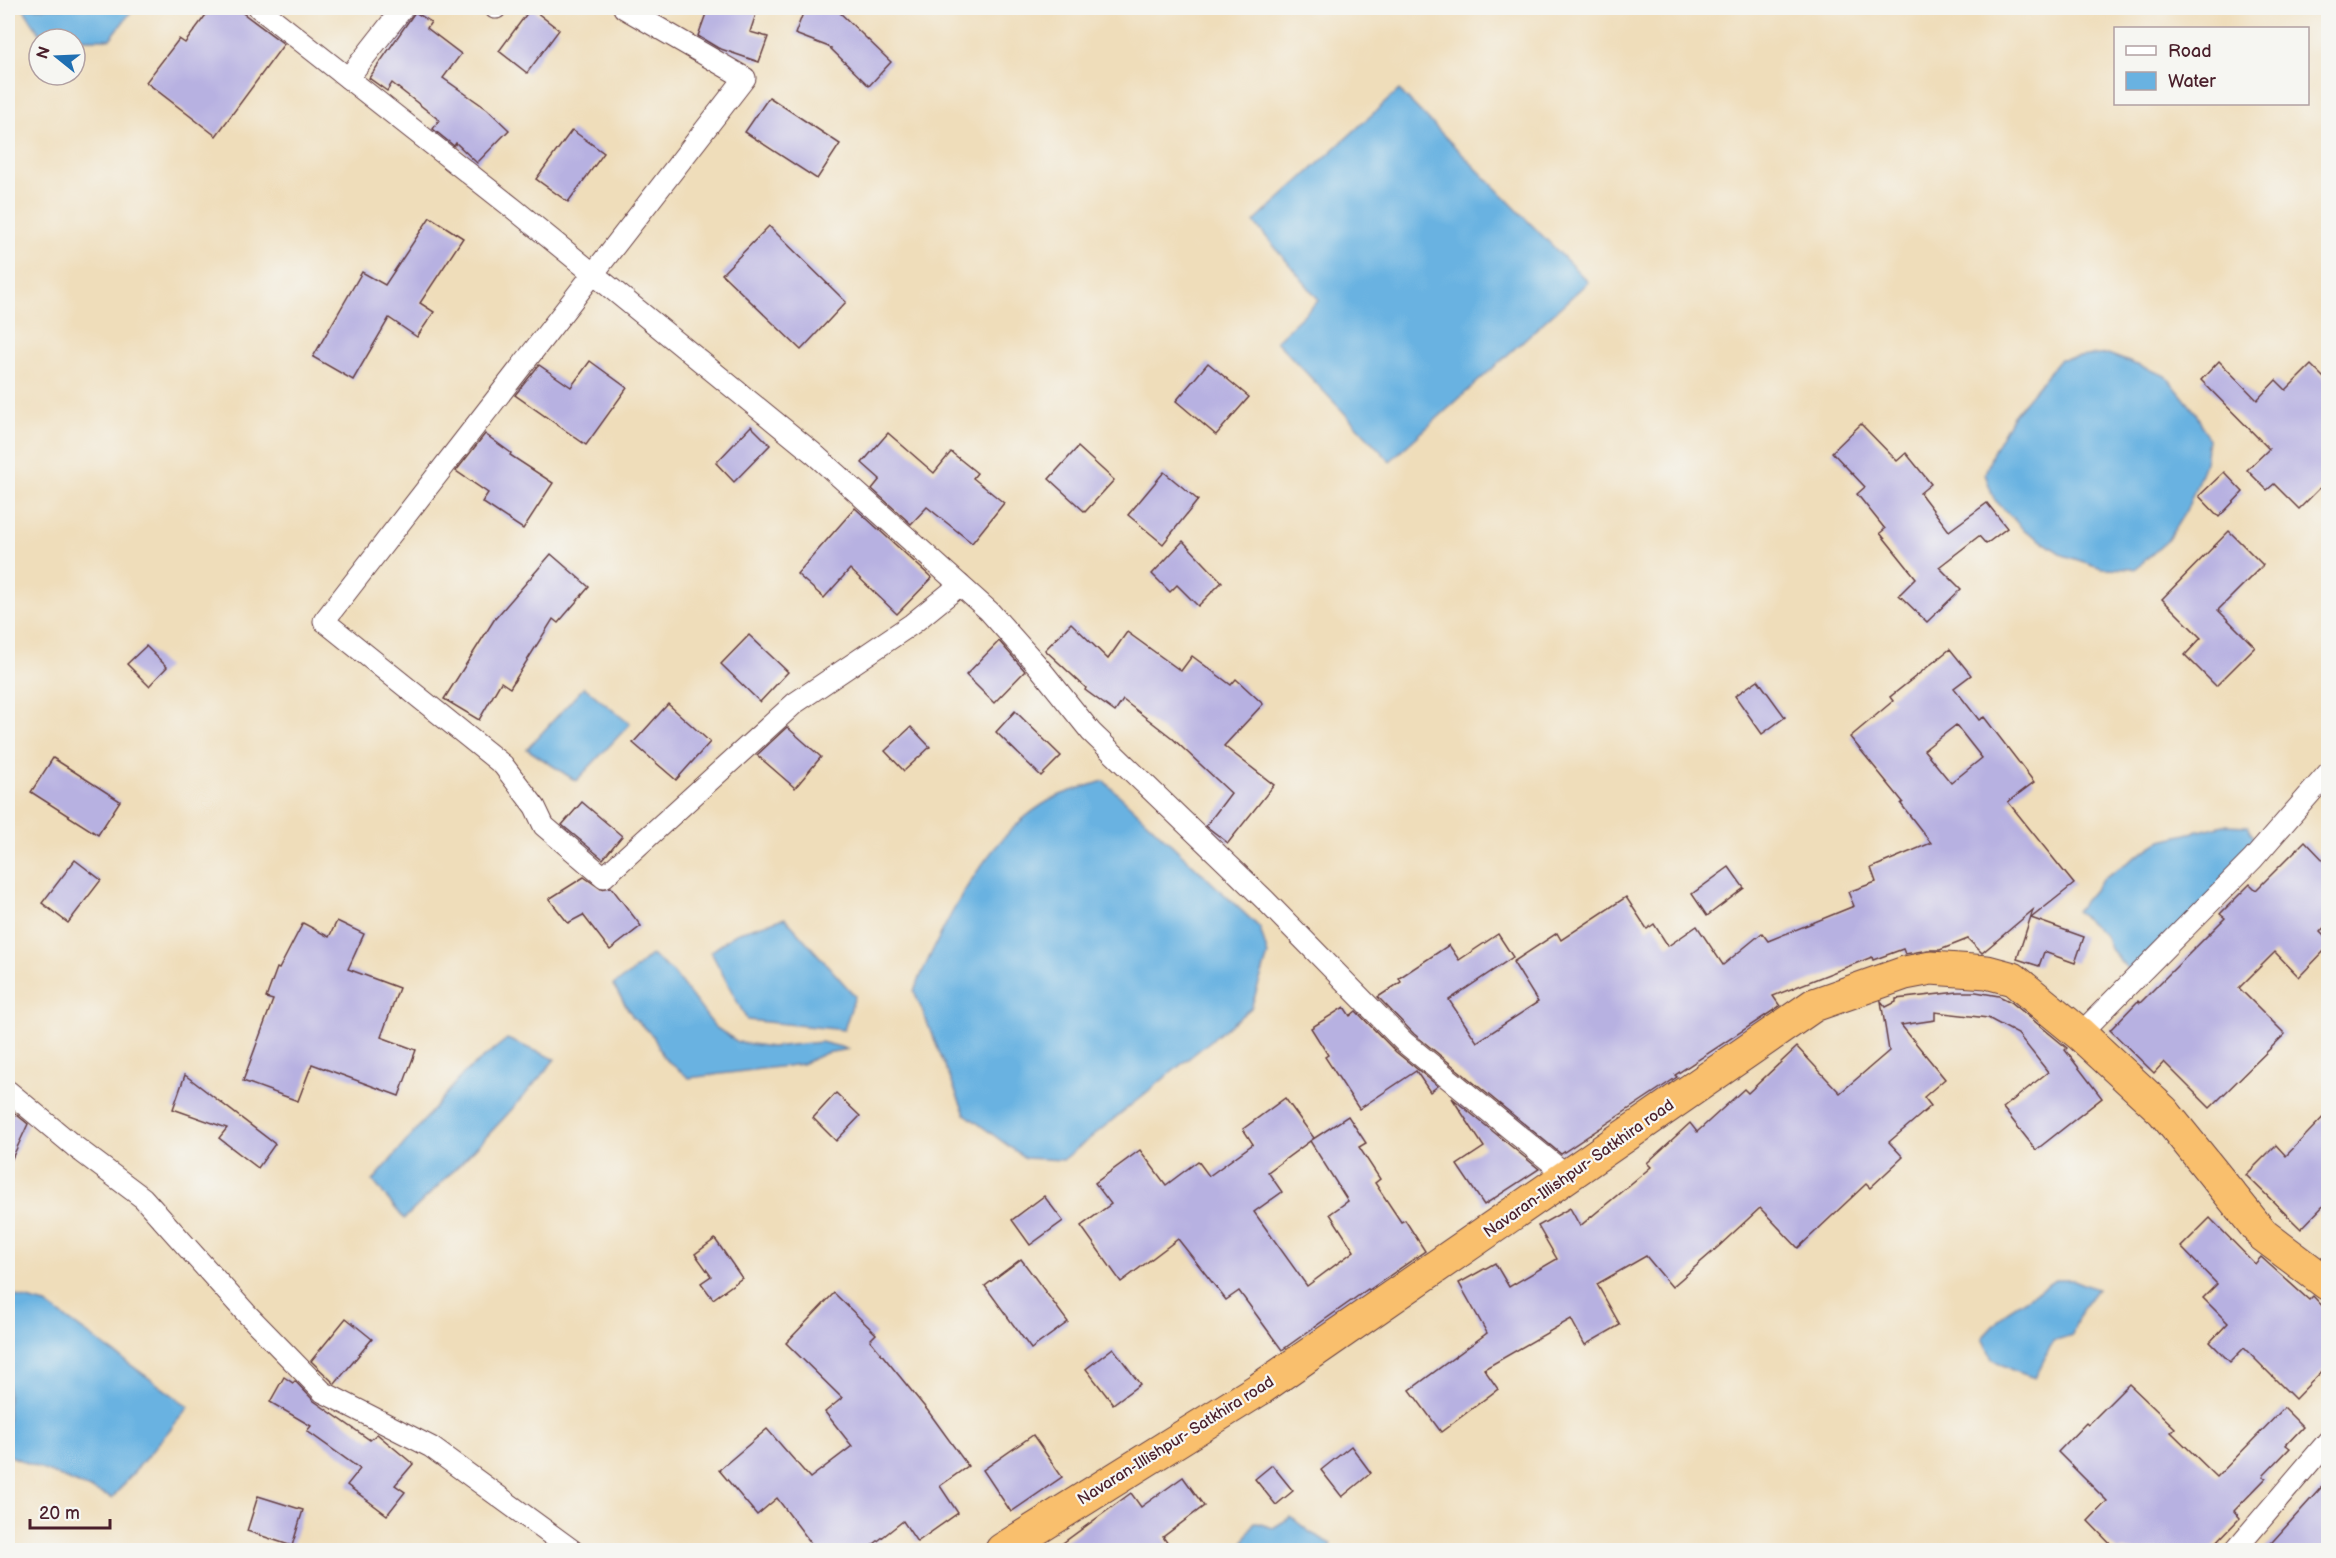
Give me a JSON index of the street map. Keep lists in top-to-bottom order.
{
  "streets": {
    "highway": ["Navaran-Illishpur- Satkhira road"]
  },
  "legend": ["Road", "Water"],
  "scale_bar": "20 m",
  "north": "left"
}
